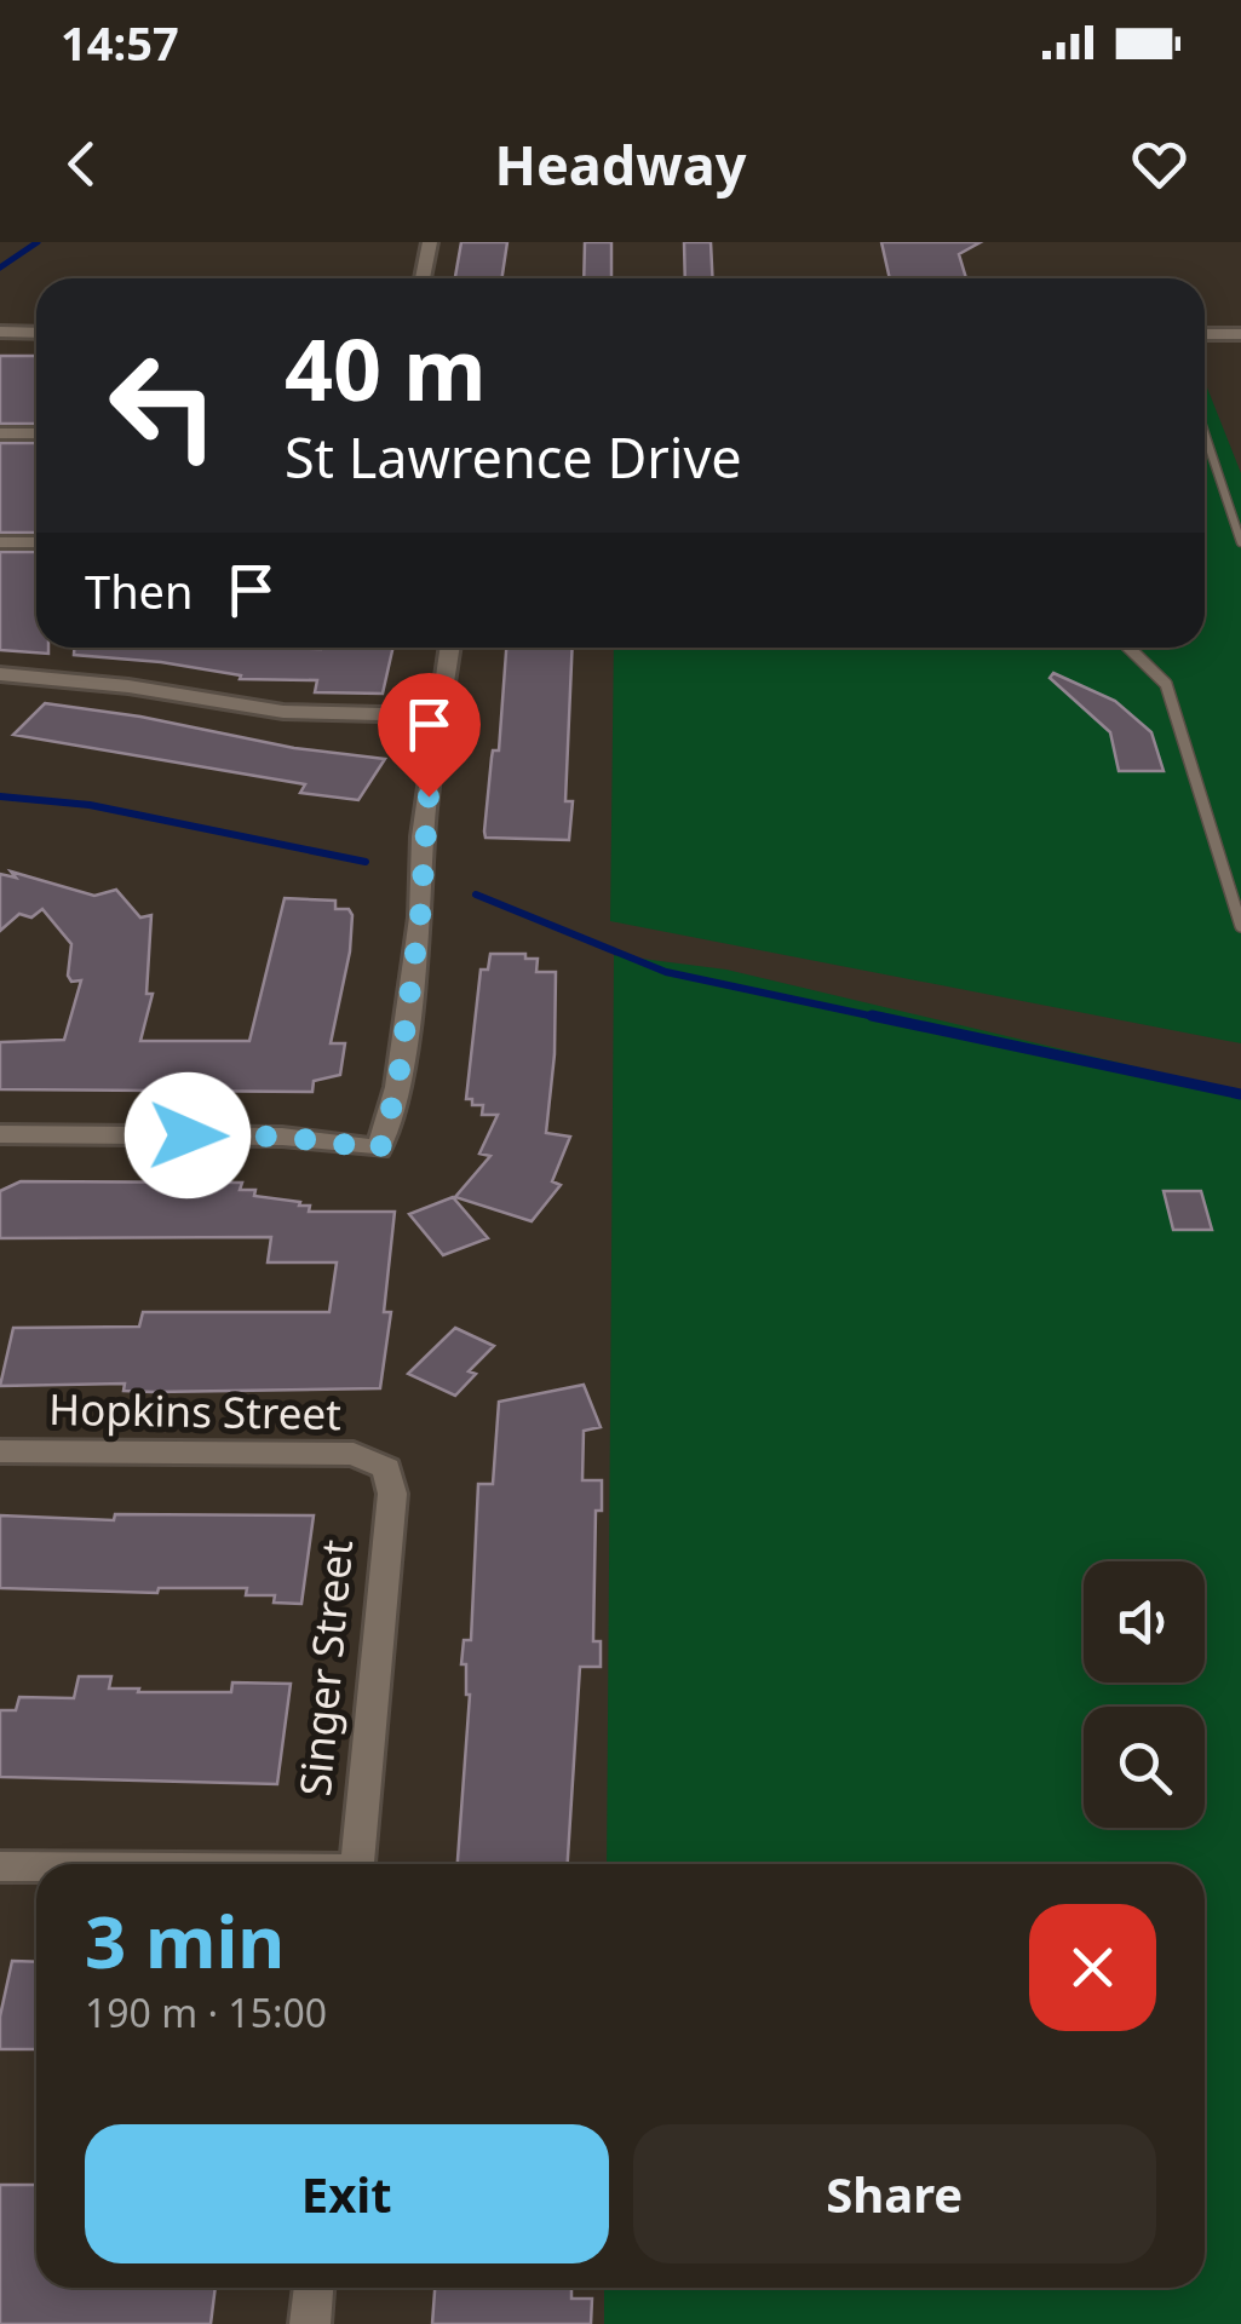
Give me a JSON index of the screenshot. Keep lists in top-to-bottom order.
{
  "streets": {
    "street": ["Hopkins Street", "Singer Street"]
  },
  "crossings": [
    ["Hopkins Street", "Singer Street"]
  ],
  "page": {
    "status": "14:57",
    "header": "Headway",
    "turn": ["40 m", "St Lawrence Drive"],
    "then": "Then",
    "heading": ["3 min", "190 m · 15:00"],
    "buttons": ["Exit", "Share"]
  }
}
